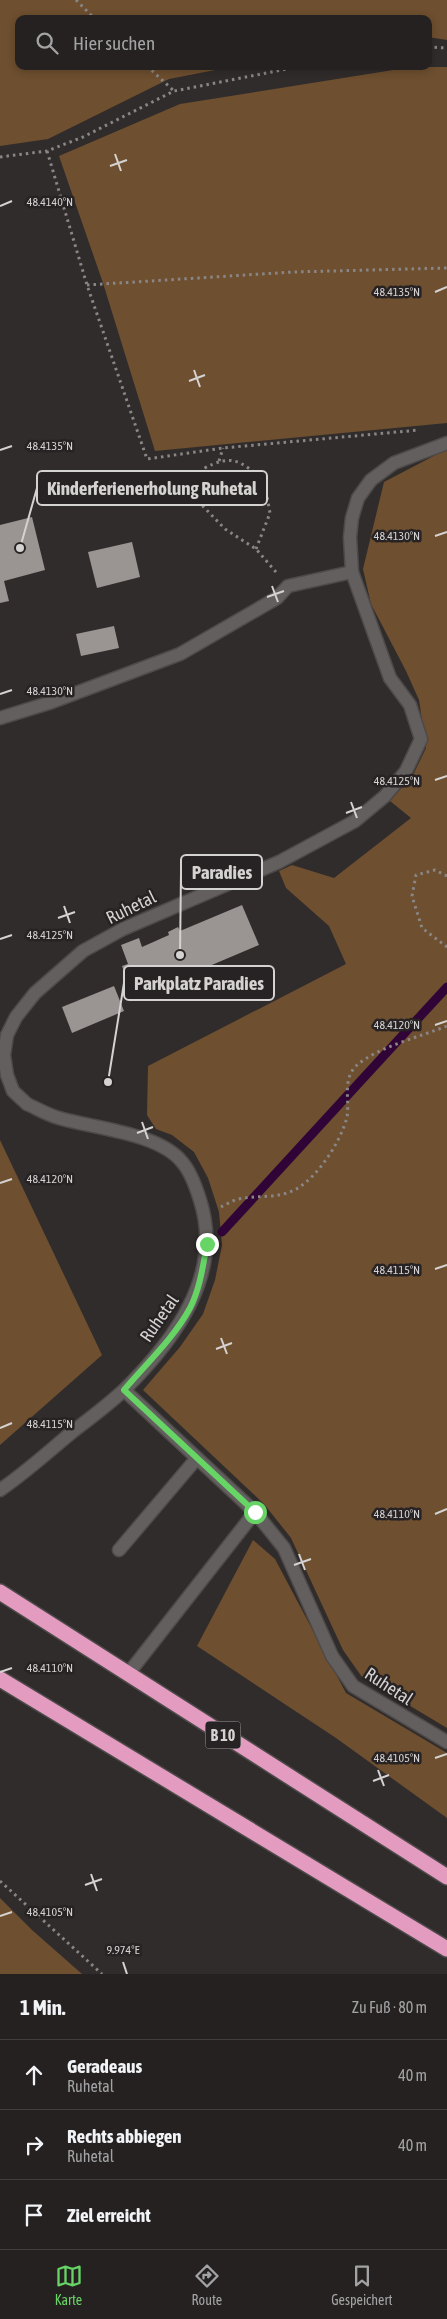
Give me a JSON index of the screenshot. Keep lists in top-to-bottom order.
{
  "streets": {
    "highway": ["B 10"],
    "street": ["Ruhetal"]
  },
  "places": ["Kinderferienerholung Ruhetal", "Paradies", "Parkplatz Paradies"],
  "page": {
    "search": "Hier suchen",
    "heading": ["1 Min.", "Zu Fuß · 80 m"],
    "list": [
      ["Geradeaus", "Ruhetal", "40 m"],
      ["Rechts abbiegen", "Ruhetal", "40 m"],
      "Ziel erreicht"
    ],
    "nav": ["Karte", "Route", "Gespeichert"]
  },
  "coordinates": [
    "48.4140°N",
    "48.4135°N",
    "48.4130°N",
    "48.4125°N",
    "48.4120°N",
    "48.4115°N",
    "48.4110°N",
    "48.4105°N",
    "9.974°E"
  ]
}
